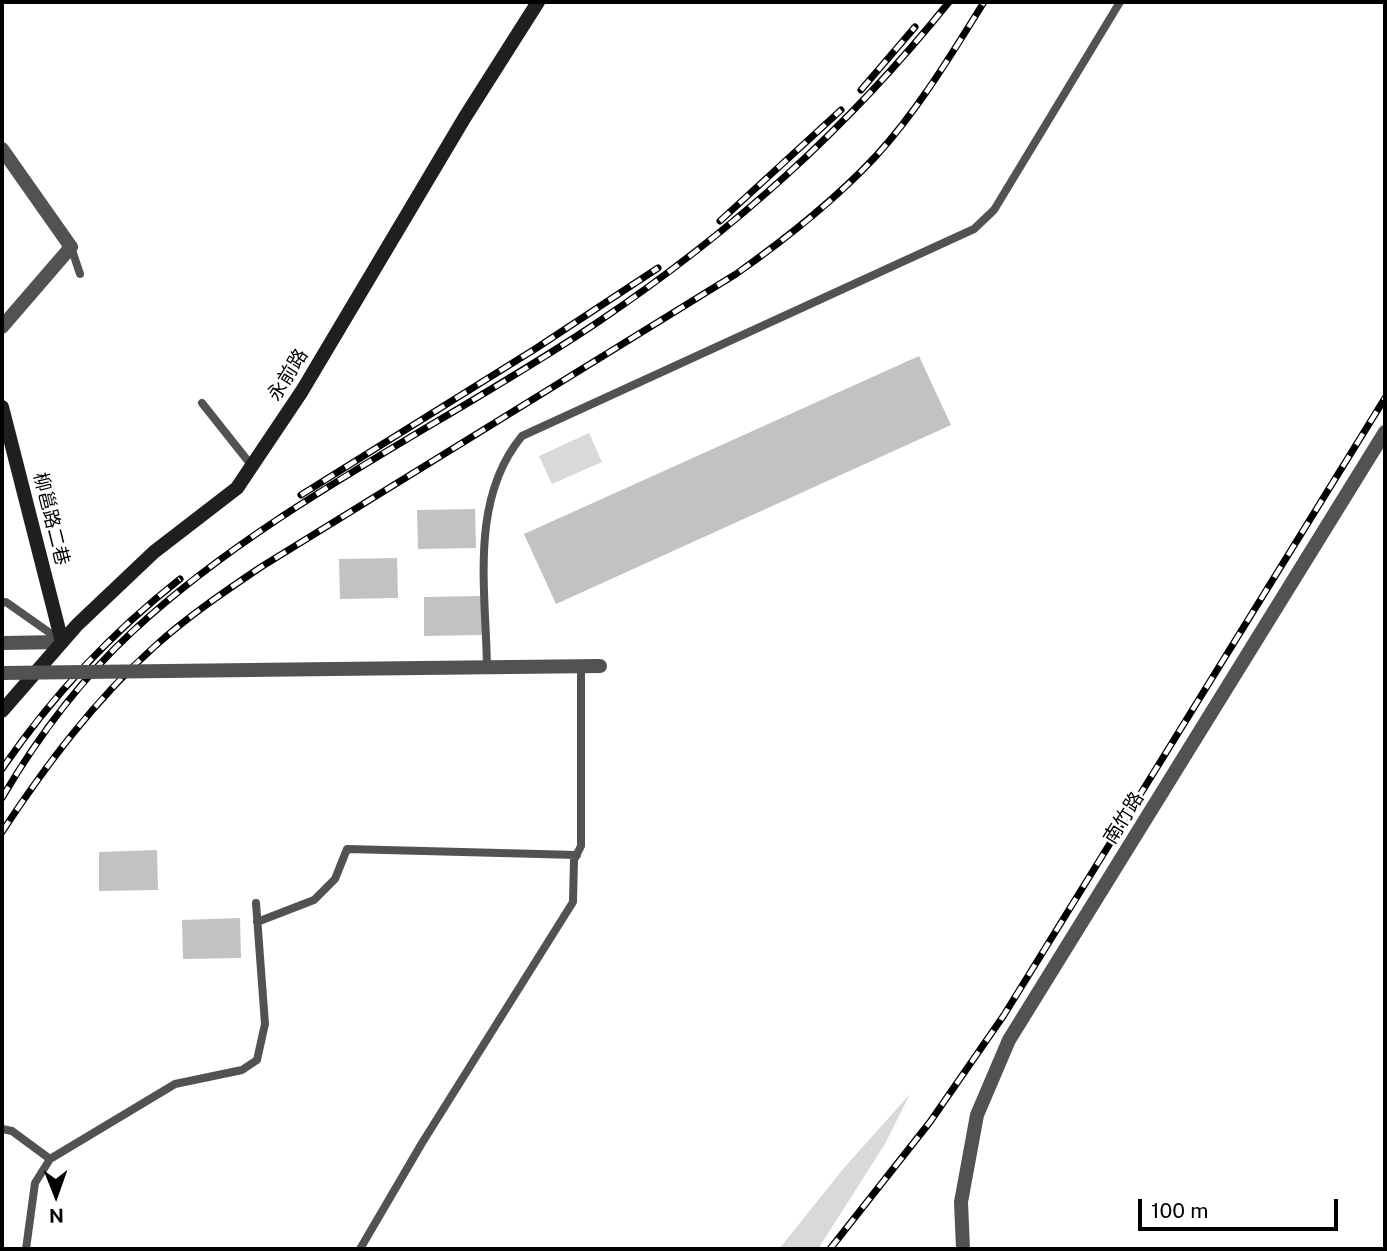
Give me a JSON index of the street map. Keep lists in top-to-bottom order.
{
  "streets": {
    "street": ["永前路", "柳邕路二巷", "南竹路"]
  },
  "crossings": [
    ["永前路", "柳邕路二巷"]
  ],
  "scale_bar": "100 m",
  "north": "bottom"
}
